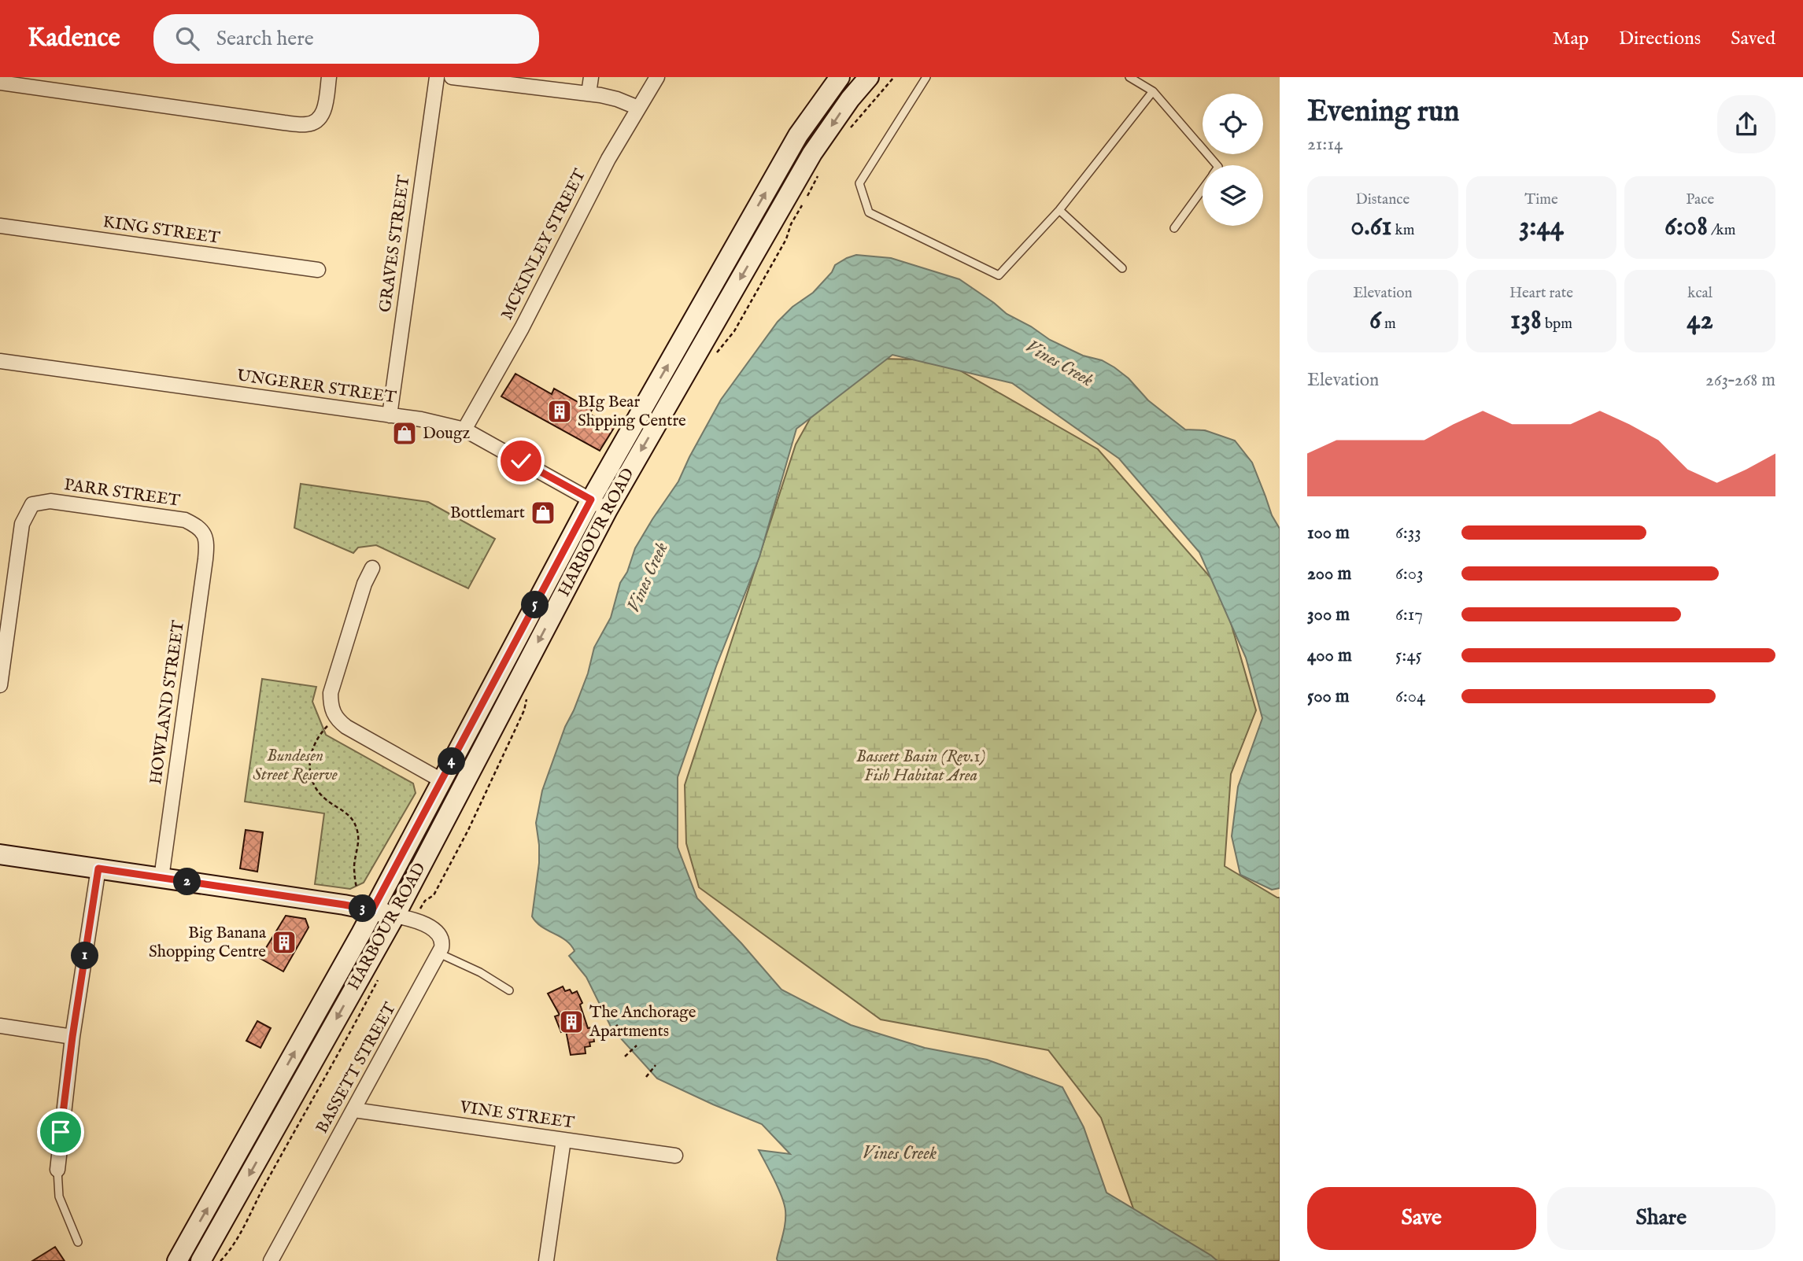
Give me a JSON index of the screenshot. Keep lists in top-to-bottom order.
{
  "streets": {
    "main road": ["HARBOUR ROAD"],
    "street": [
      "KING STREET",
      "GRAVES STREET",
      "MCKINLEY STREET",
      "UNGERER STREET",
      "PARR STREET",
      "HOWLAND STREET",
      "BASSETT STREET",
      "VINE STREET"
    ]
  },
  "crossings": [
    ["GRAVES STREET", "UNGERER STREET"],
    ["MCKINLEY STREET", "UNGERER STREET"],
    ["UNGERER STREET", "HARBOUR ROAD"],
    ["PARR STREET", "HOWLAND STREET"],
    ["BASSETT STREET", "VINE STREET"]
  ],
  "water": ["Vines Creek"],
  "parks": ["Bundesen Street Reserve", "Bassett Basin (Rev.1) Fish Habitat Area"],
  "places": {
    "building": ["BIg Bear Shpping Centre", "Big Banana Shopping Centre", "The Anchorage Apartments"],
    "shop": ["Dougz", "Bottlemart"]
  },
  "page": {
    "header": "Kadence",
    "search": "Search here",
    "nav": ["Map", "Directions", "Saved"],
    "heading": ["Evening run", "21:14"],
    "stats": [
      ["Distance", "0.61 km"],
      ["Time", "3:44"],
      ["Pace", "6:08 /km"],
      ["Elevation", "6 m"],
      ["Heart rate", "138 bpm"],
      ["kcal", "42"]
    ],
    "chart": ["Elevation", "263–268 m"],
    "list": [
      {
        "name": "100 m",
        "note": "6:33"
      },
      {
        "name": "200 m",
        "note": "6:03"
      },
      {
        "name": "300 m",
        "note": "6:17"
      },
      {
        "name": "400 m",
        "note": "5:45"
      },
      {
        "name": "500 m",
        "note": "6:04"
      }
    ],
    "pins": [
      "5",
      "4",
      "2",
      "3",
      "1"
    ],
    "buttons": ["Save", "Share"]
  }
}
